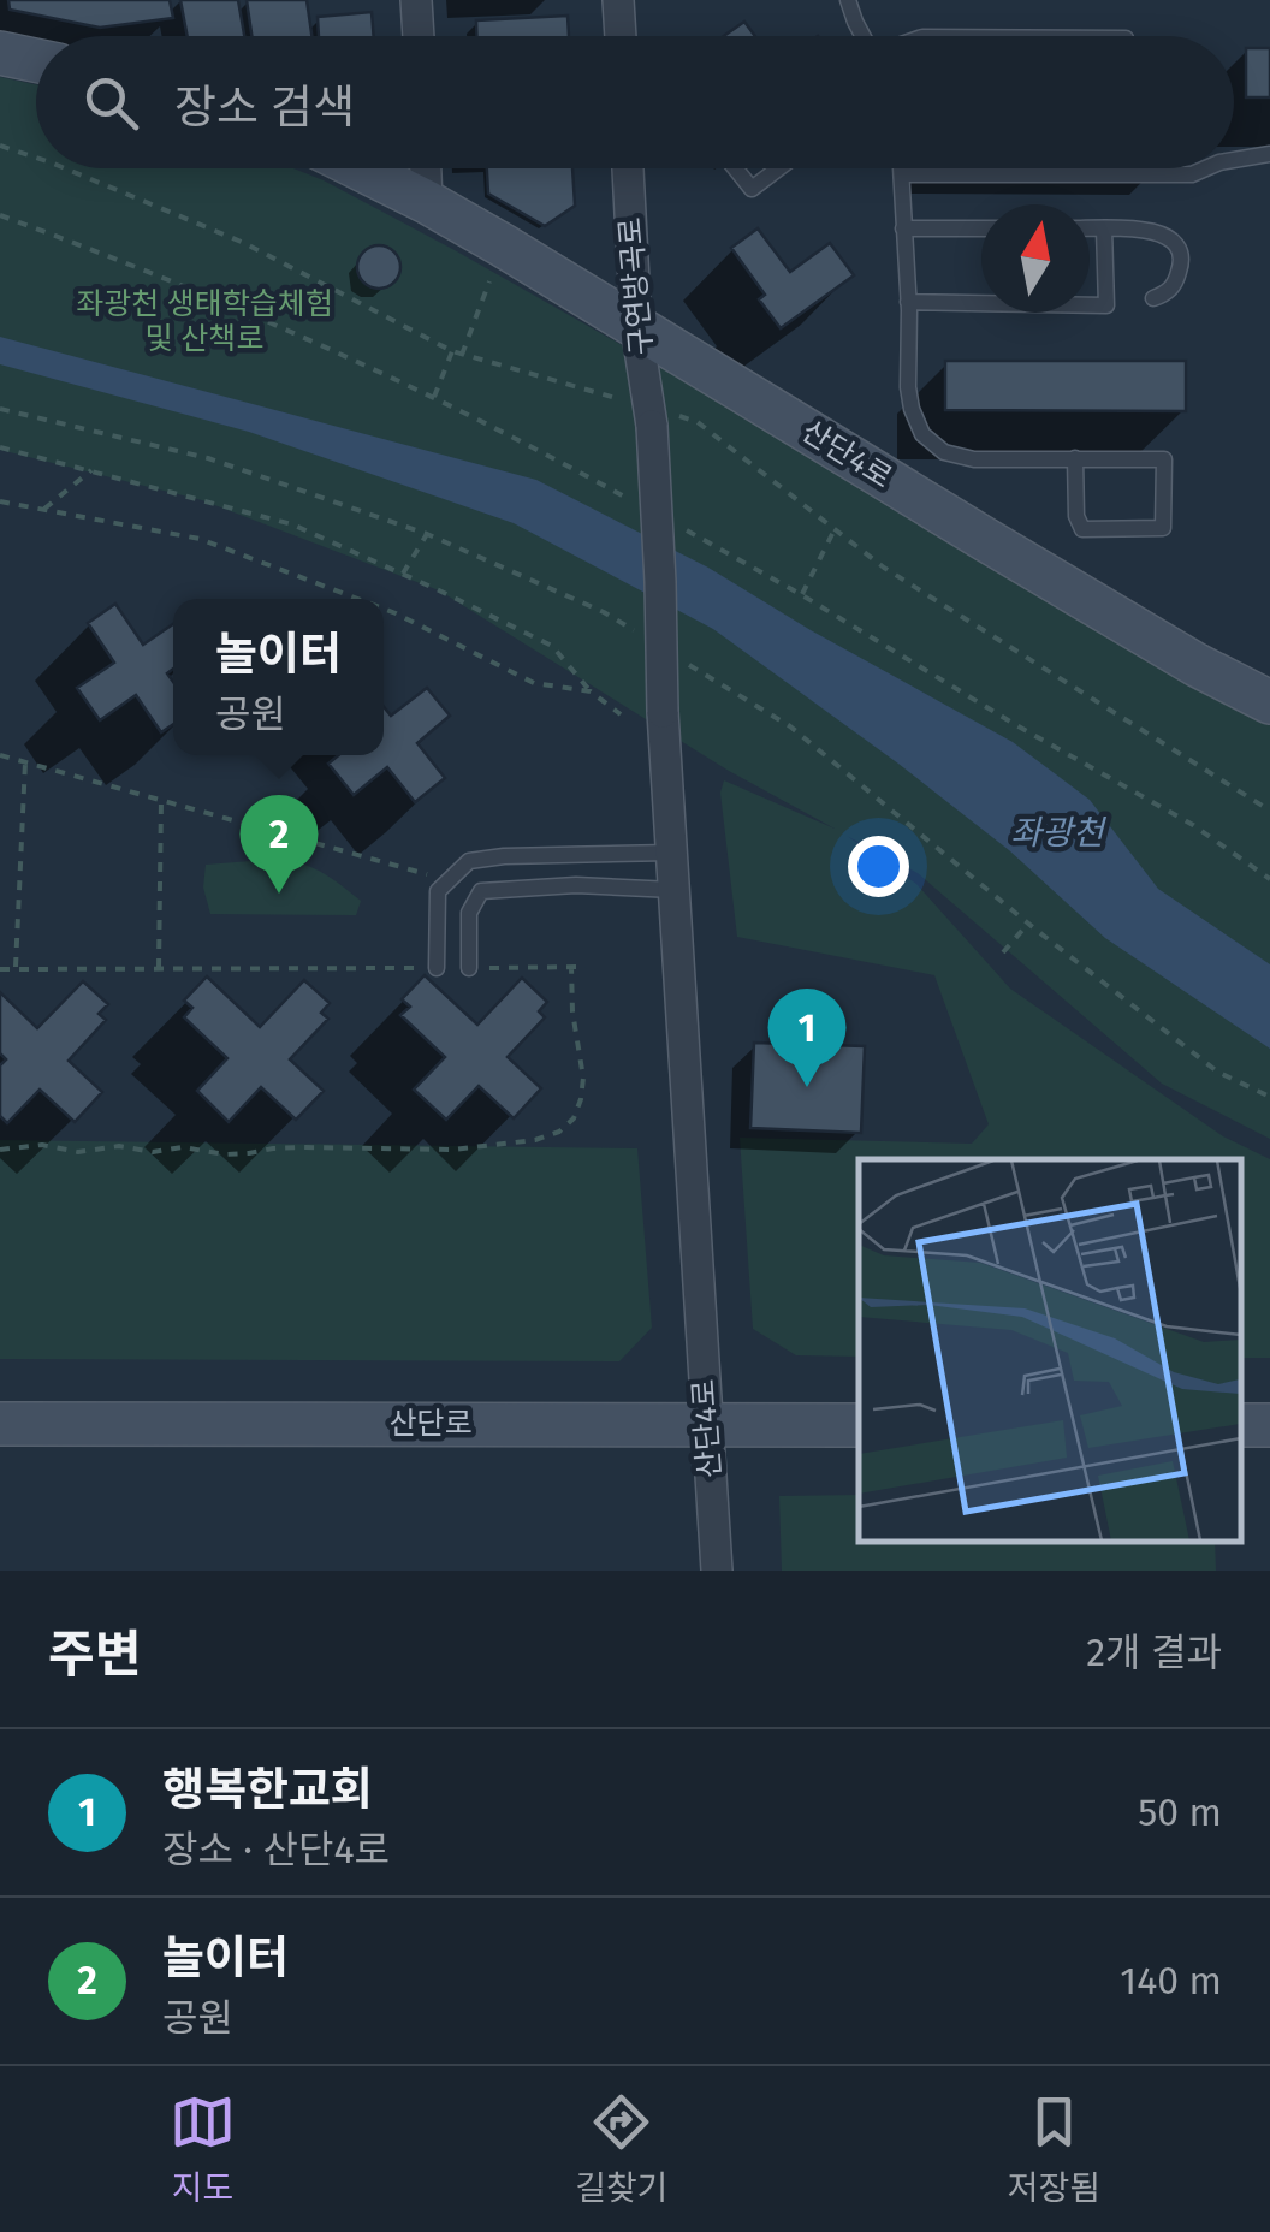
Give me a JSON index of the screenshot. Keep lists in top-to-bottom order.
{
  "streets": {
    "street": ["구연방곡로", "산단4로", "산단로"]
  },
  "crossings": [
    ["구연방곡로", "산단4로"],
    ["산단4로", "산단로"]
  ],
  "water": ["좌광천"],
  "parks": ["좌광천 생태학습체험 및 산책로"],
  "north": "top",
  "page": {
    "search": "장소 검색",
    "popup": ["놀이터", "공원"],
    "pins": ["2", "1"],
    "heading": ["주변", "2개 결과"],
    "list": [
      {
        "mark": "1",
        "name": "행복한교회",
        "note": "장소 · 산단4로",
        "value": "50 m"
      },
      {
        "mark": "2",
        "name": "놀이터",
        "note": "공원",
        "value": "140 m"
      }
    ],
    "nav": ["지도", "길찾기", "저장됨"]
  }
}
